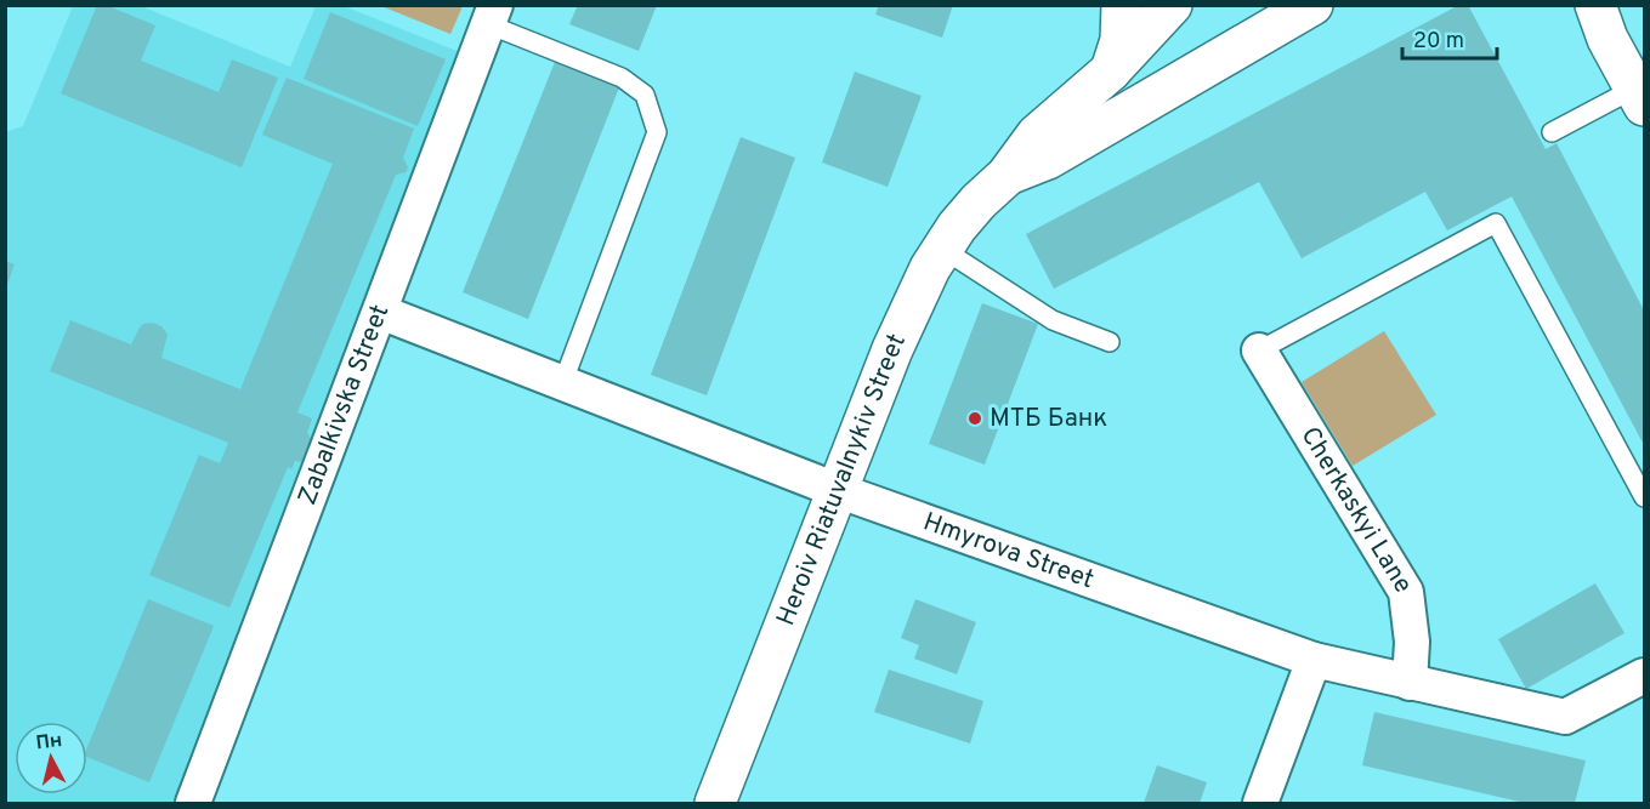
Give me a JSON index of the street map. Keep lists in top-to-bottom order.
{
  "streets": {
    "street": [
      "Zabalkivska Street",
      "Heroiv Riatuvalnykiv Street",
      "Cherkaskyi Lane",
      "Hmyrova Street"
    ]
  },
  "crossings": [
    ["Zabalkivska Street", "Hmyrova Street"],
    ["Heroiv Riatuvalnykiv Street", "Hmyrova Street"],
    ["Cherkaskyi Lane", "Hmyrova Street"]
  ],
  "places": ["МТБ Банк"],
  "scale_bar": "20 m",
  "north": "top"
}
